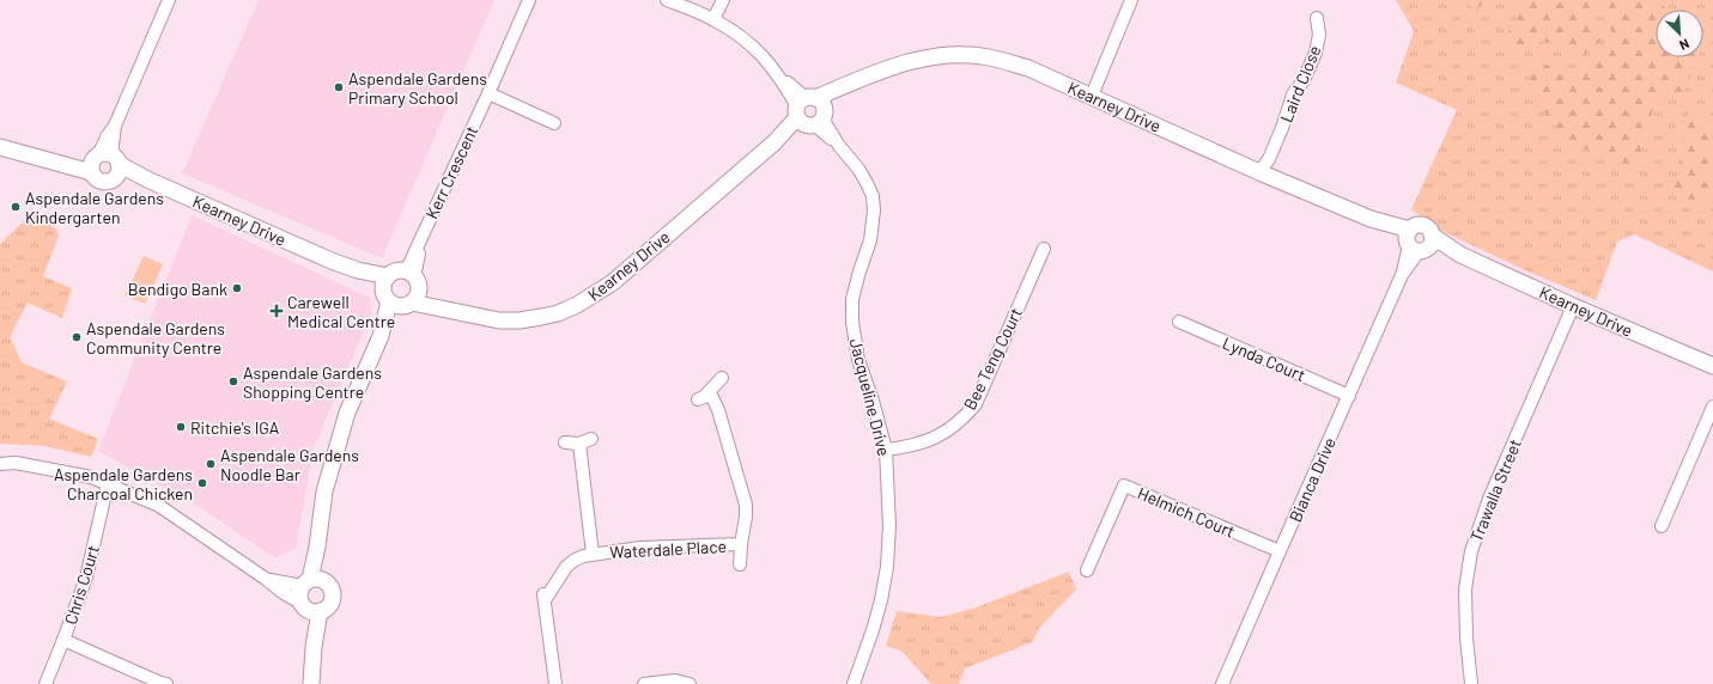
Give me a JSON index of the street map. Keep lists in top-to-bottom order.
{
  "streets": {
    "street": [
      "Laird Close",
      "Kearney Drive",
      "Kerr Crescent",
      "Bee Teng Court",
      "Lynda Court",
      "Jacqueline Drive",
      "Bianca Drive",
      "Trawalla Street",
      "Helmich Court",
      "Waterdale Place",
      "Chris Court"
    ]
  },
  "crossings": [
    ["Laird Close", "Kearney Drive"],
    ["Kearney Drive", "Jacqueline Drive"],
    ["Kearney Drive", "Bianca Drive"],
    ["Kearney Drive", "Trawalla Street"],
    ["Bee Teng Court", "Jacqueline Drive"],
    ["Lynda Court", "Bianca Drive"],
    ["Bianca Drive", "Helmich Court"]
  ],
  "places": {
    "other": [
      "Aspendale Gardens Primary School",
      "Aspendale Gardens Kindergarten",
      "Bendigo Bank",
      "Aspendale Gardens Community Centre",
      "Aspendale Gardens Shopping Centre",
      "Ritchie's IGA",
      "Aspendale Gardens Noodle Bar",
      "Aspendale Gardens Charcoal Chicken"
    ],
    "health": ["Carewell Medical Centre"]
  },
  "north": "bottom right"
}
